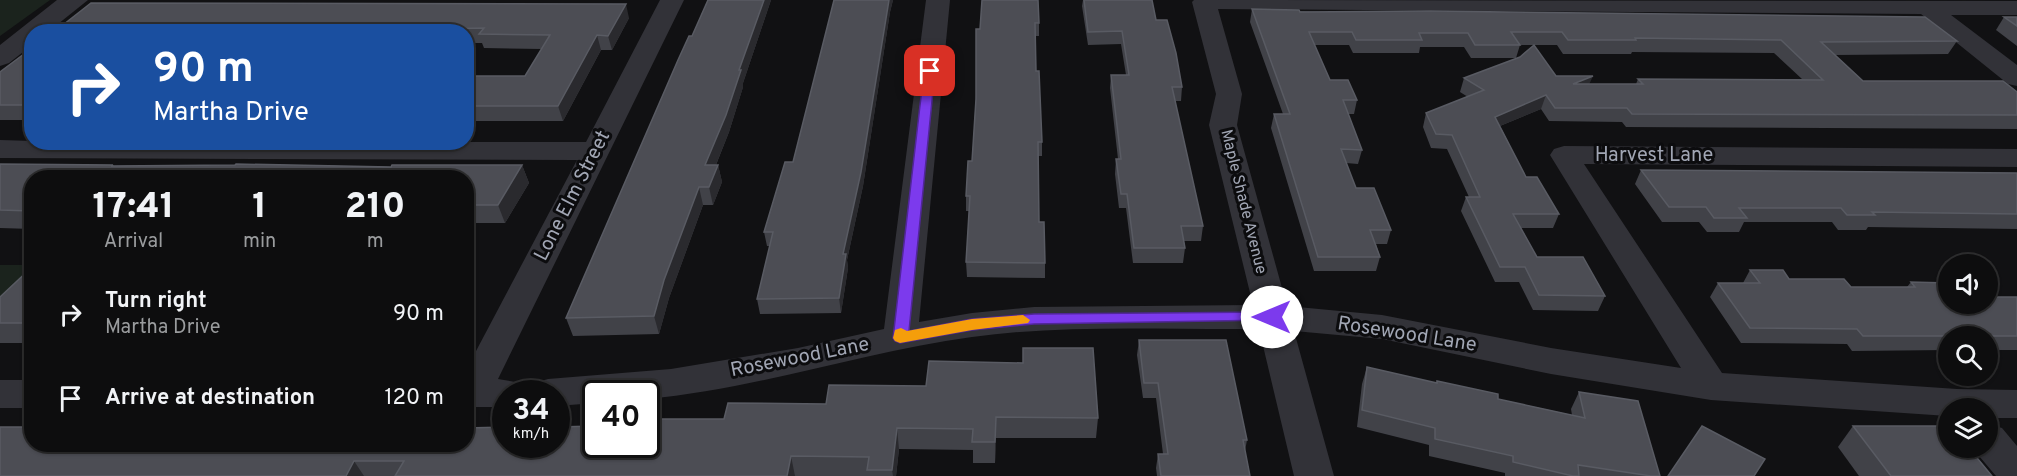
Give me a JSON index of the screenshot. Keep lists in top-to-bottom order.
{
  "streets": {
    "street": [
      "Harvest Lane",
      "Lone Elm Street",
      "Maple Shade Avenue",
      "Rosewood Lane"
    ]
  },
  "crossings": [
    ["Harvest Lane", "Rosewood Lane"],
    ["Maple Shade Avenue", "Rosewood Lane"]
  ],
  "page": {
    "turn": ["90 m", "Martha Drive"],
    "eta": [
      "17:41",
      "Arrival",
      "1",
      "min",
      "210",
      "m"
    ],
    "list": [
      {
        "name": "Turn right",
        "note": "Martha Drive",
        "value": "90 m"
      },
      {
        "name": "Arrive at destination",
        "value": "120 m"
      }
    ],
    "speed": "34 km/h",
    "limit": "40"
  }
}
